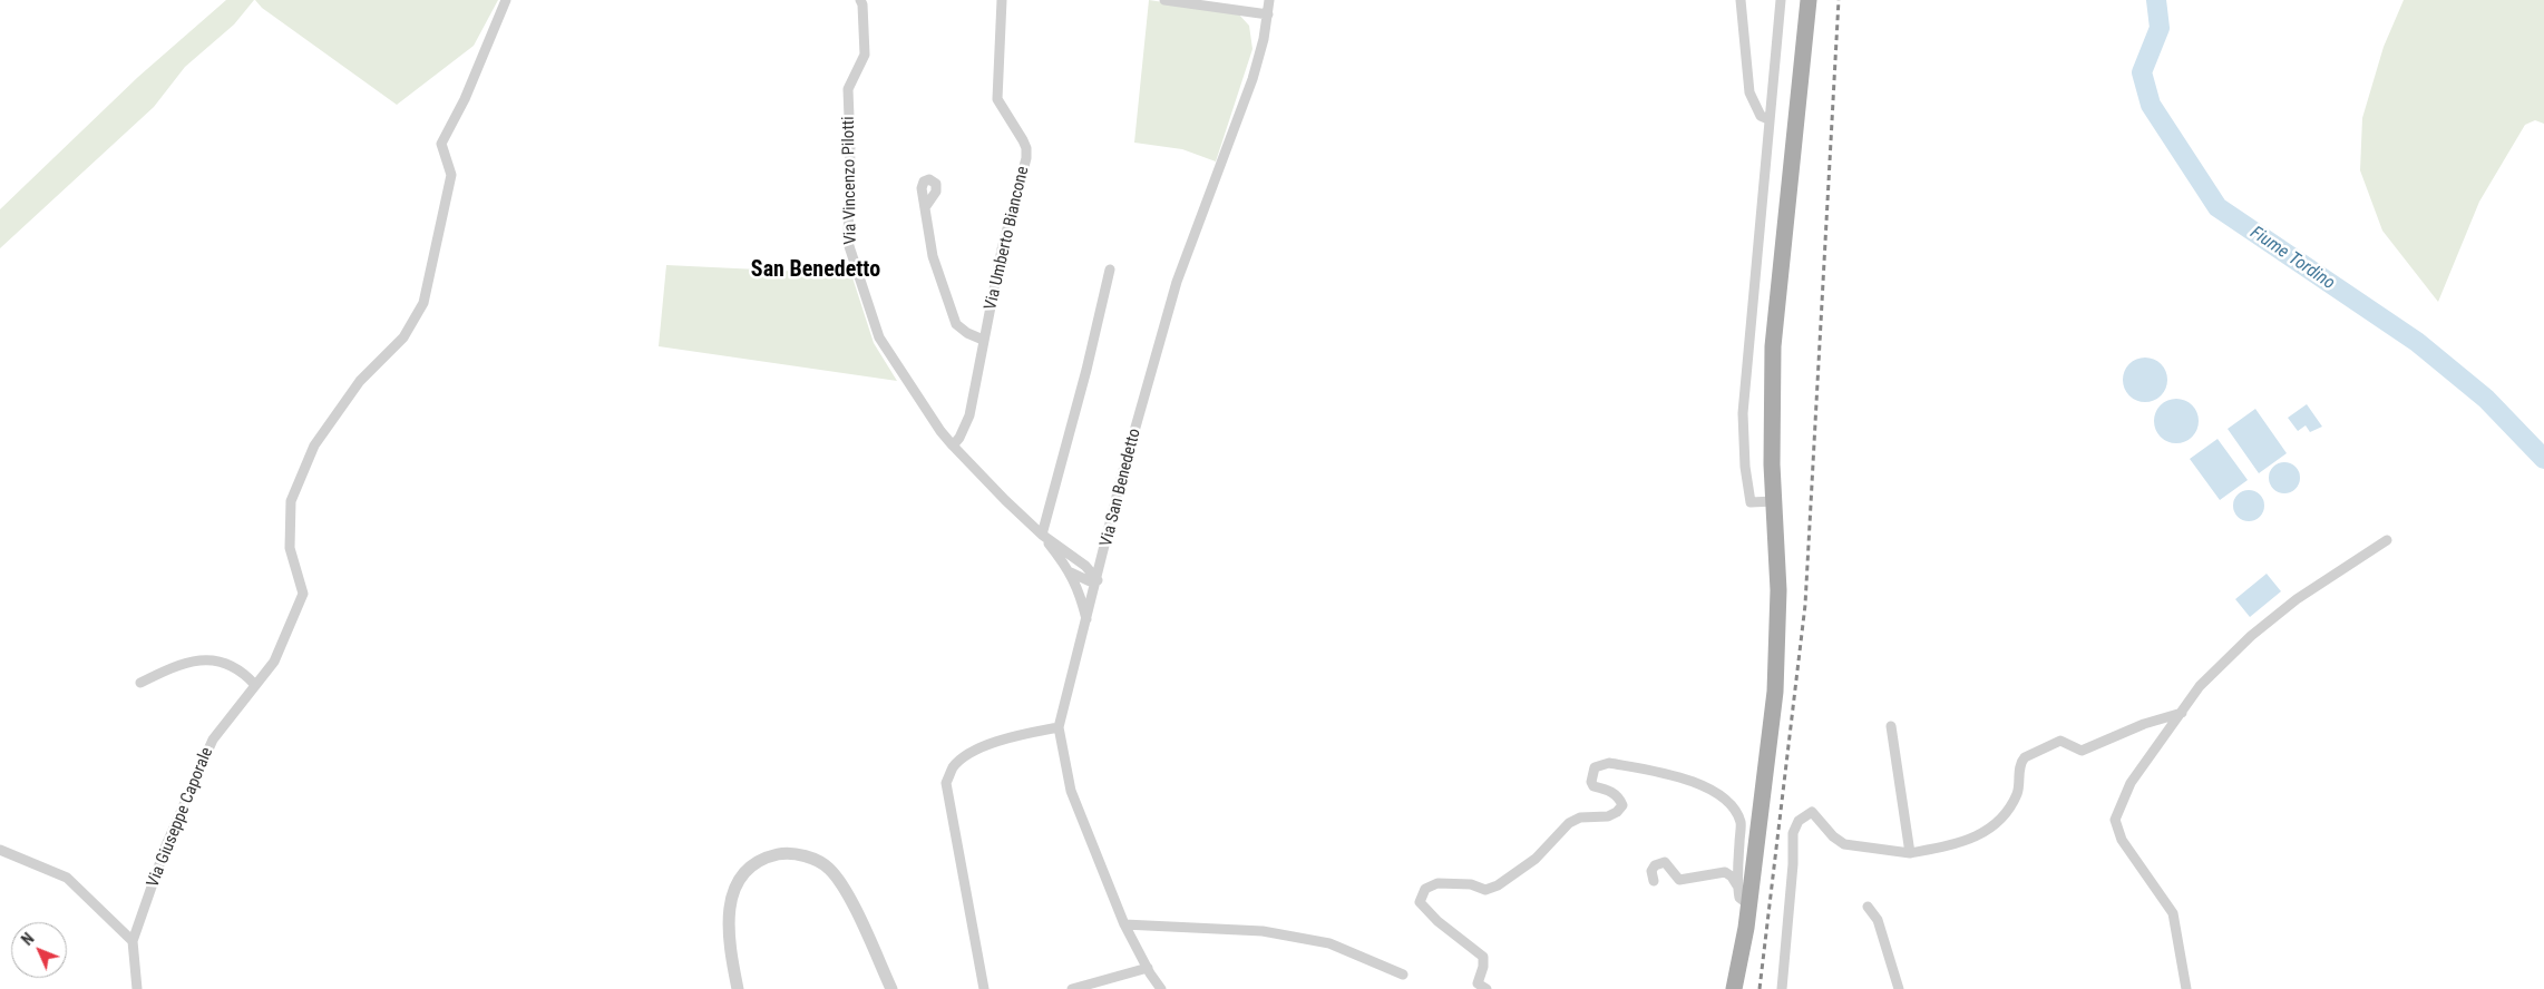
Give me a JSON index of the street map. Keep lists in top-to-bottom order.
{
  "streets": {
    "street": [
      "Via Vincenzo Pilotti",
      "Via Umberto Biancone",
      "Via San Benedetto",
      "Via Giuseppe Caporale"
    ]
  },
  "crossings": [
    ["Via Vincenzo Pilotti", "Via Umberto Biancone"],
    ["Via Vincenzo Pilotti", "Via San Benedetto"]
  ],
  "districts": ["San Benedetto"],
  "water": ["Fiume Tordino"],
  "north": "top left"
}
